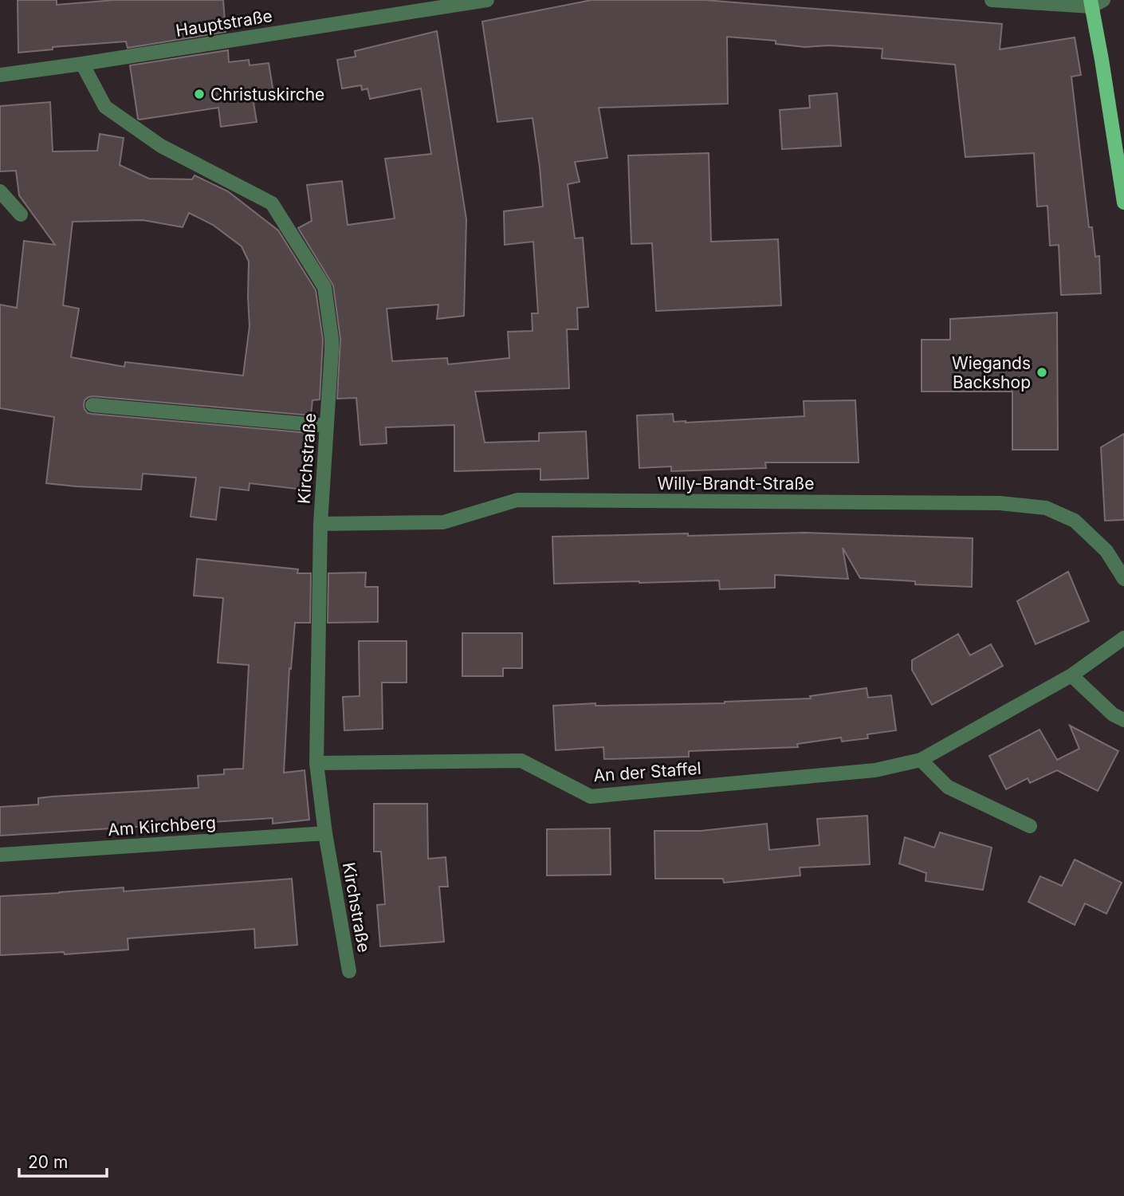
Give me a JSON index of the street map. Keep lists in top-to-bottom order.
{
  "streets": {
    "street": [
      "Hauptstraße",
      "Kirchstraße",
      "Willy-Brandt-Straße",
      "An der Staffel",
      "Am Kirchberg"
    ]
  },
  "crossings": [
    ["Hauptstraße", "Kirchstraße"],
    ["Kirchstraße", "Willy-Brandt-Straße"],
    ["Kirchstraße", "An der Staffel"],
    ["Kirchstraße", "Am Kirchberg"]
  ],
  "places": ["Christuskirche", "Wiegands Backshop"],
  "scale_bar": "20 m"
}
